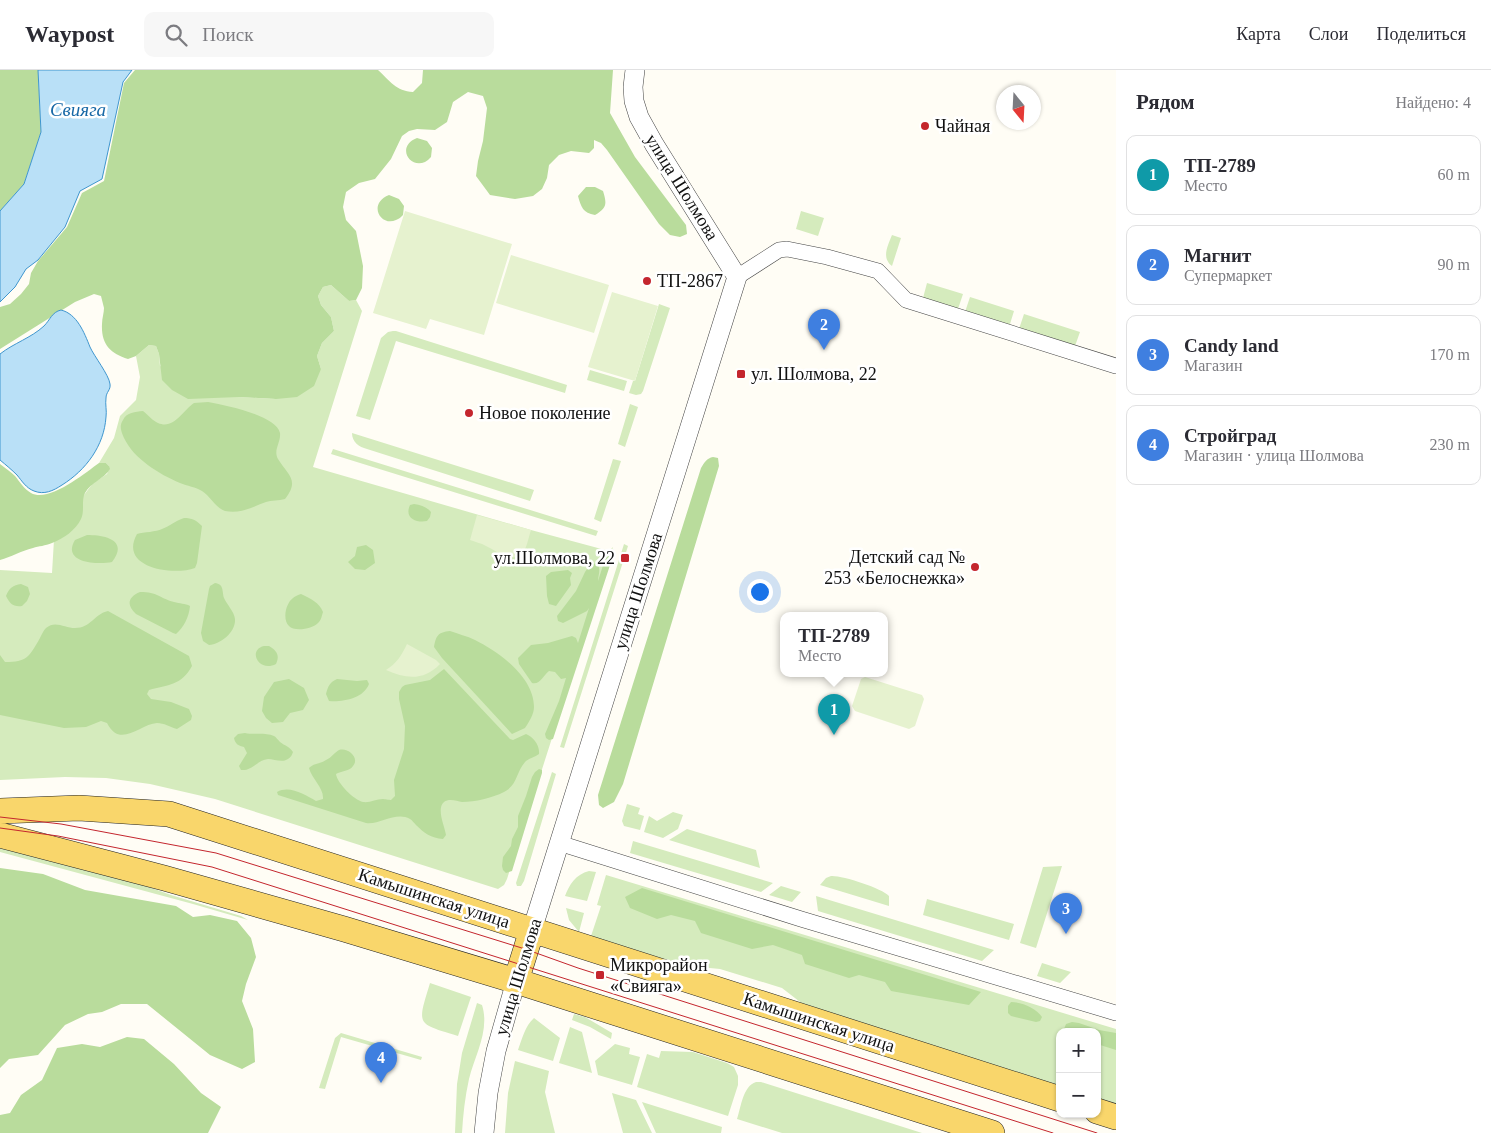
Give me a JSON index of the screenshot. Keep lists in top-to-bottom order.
{
  "streets": {
    "main road": ["улица Шолмова", "Камышинская улица"]
  },
  "crossings": [
    ["улица Шолмова", "Камышинская улица"]
  ],
  "water": ["Свияга"],
  "places": {
    "other": [
      "Чайная",
      "ТП-2867",
      "Новое поколение",
      "Детский сад № 253 «Белоснежка»"
    ],
    "transit": ["ул. Шолмова, 22", "ул.Шолмова, 22", "Микрорайон «Свияга»"]
  },
  "north": "bottom",
  "page": {
    "header": "Waypost",
    "search": "Поиск",
    "nav": ["Карта", "Слои", "Поделиться"],
    "heading": ["Рядом", "Найдено: 4"],
    "list": [
      {
        "mark": "1",
        "name": "ТП-2789",
        "note": "Место",
        "value": "60 m"
      },
      {
        "mark": "2",
        "name": "Магнит",
        "note": "Супермаркет",
        "value": "90 m"
      },
      {
        "mark": "3",
        "name": "Candy land",
        "note": "Магазин",
        "value": "170 m"
      },
      {
        "mark": "4",
        "name": "Стройград",
        "note": "Магазин · улица Шолмова",
        "value": "230 m"
      }
    ],
    "pins": [
      "2",
      "1",
      "3",
      "4"
    ],
    "popup": ["ТП-2789", "Место"],
    "map_buttons": ["+", "−"]
  }
}
